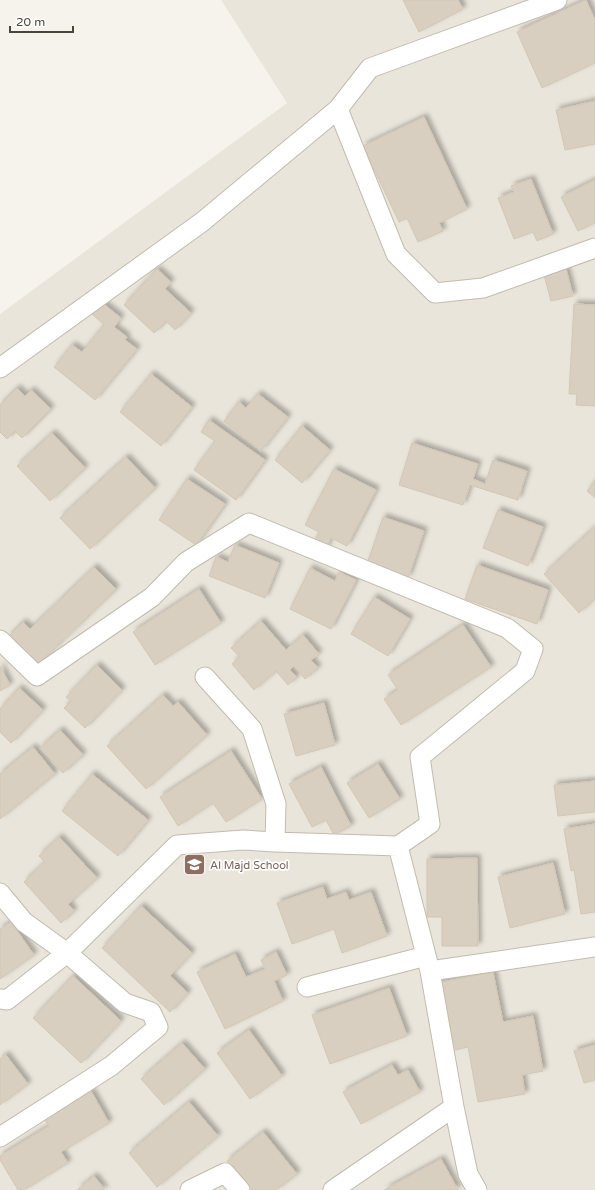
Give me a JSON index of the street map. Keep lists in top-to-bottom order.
{
  "places": {
    "school or university": ["Al Majd School"]
  },
  "scale_bar": "20 m"
}
